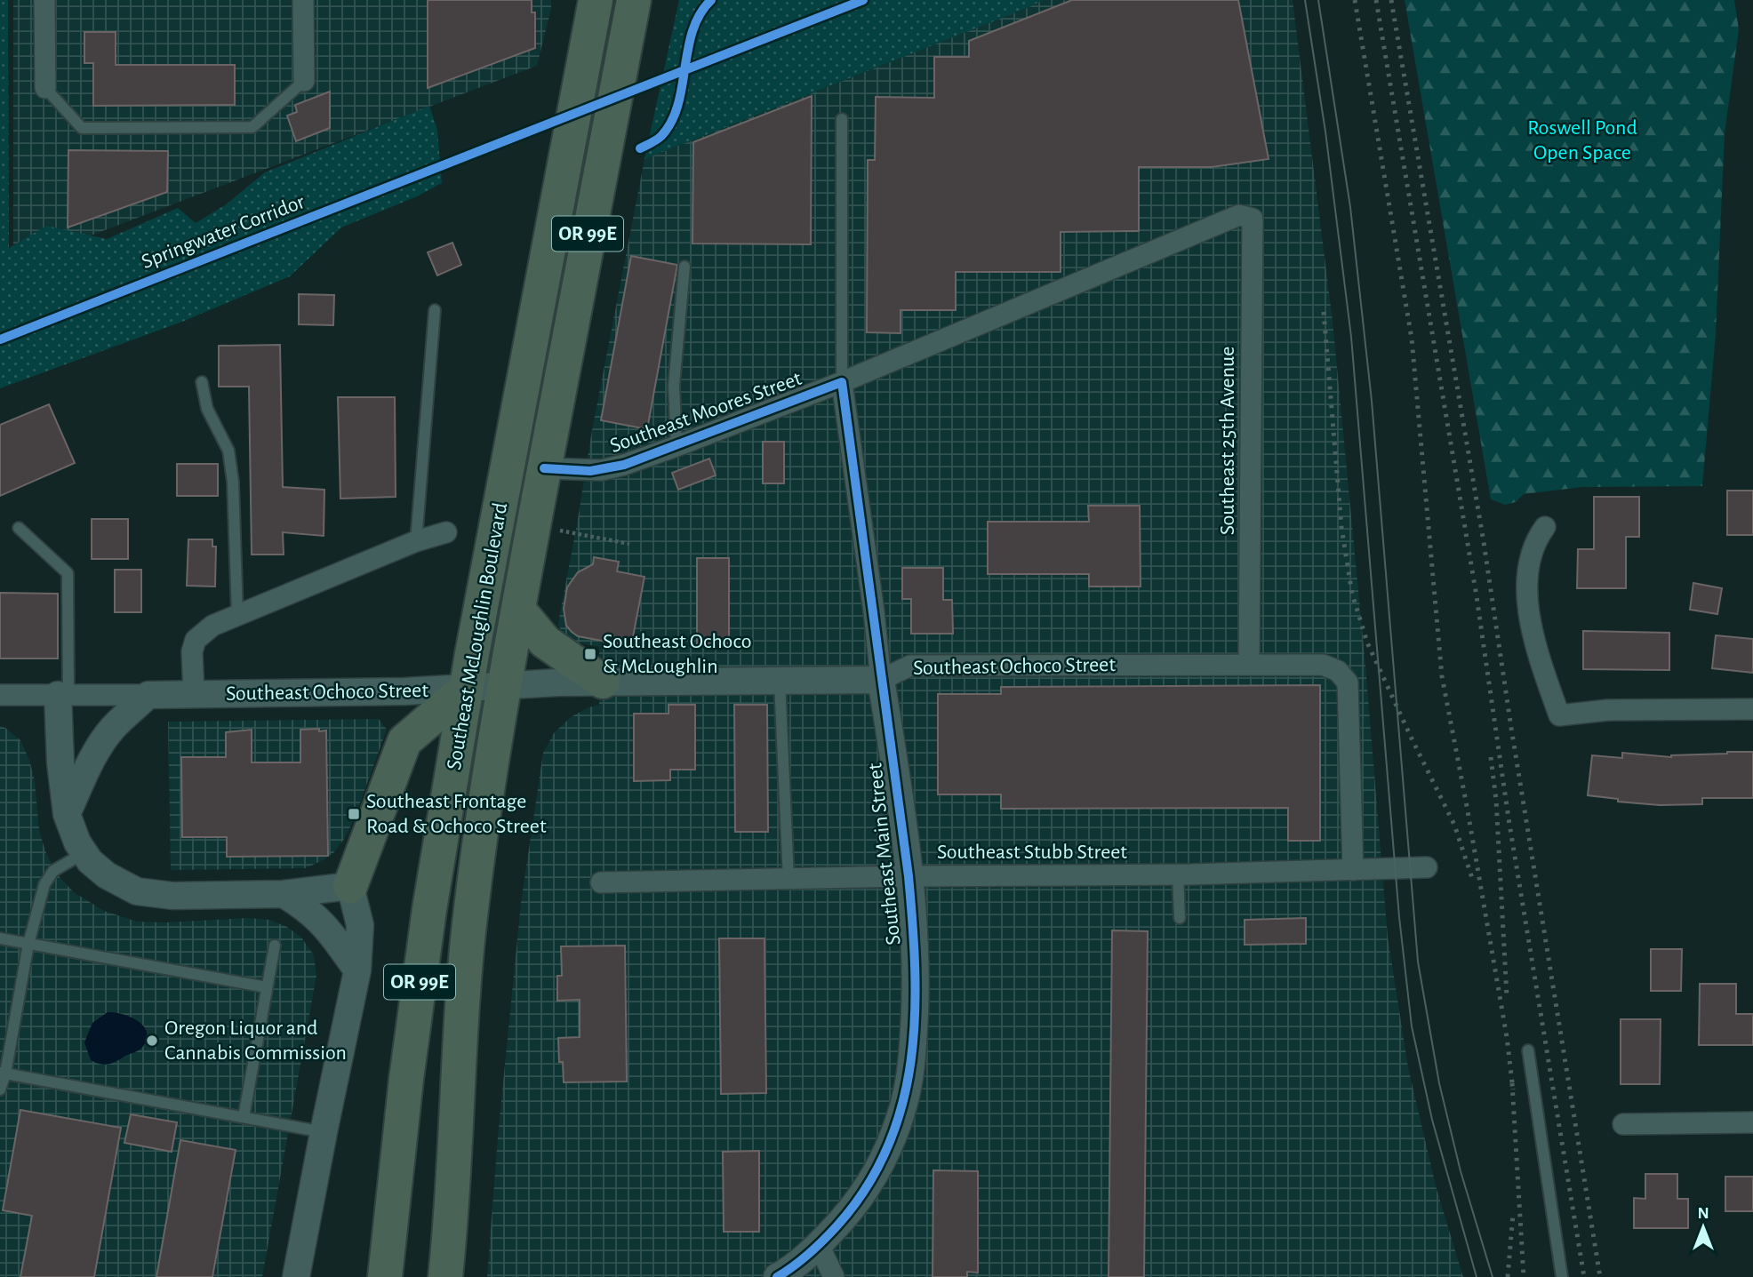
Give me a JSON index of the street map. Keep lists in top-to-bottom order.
{
  "streets": {
    "highway": ["OR 99E", "Southeast McLoughlin Boulevard"],
    "street": [
      "Southeast Moores Street",
      "Southeast 25th Avenue",
      "Southeast Ochoco Street",
      "Southeast Stubb Street",
      "Southeast Main Street"
    ],
    "cycle path": ["Springwater Corridor"]
  },
  "crossings": [
    ["Southeast Moores Street", "Southeast 25th Avenue"],
    ["Southeast Moores Street", "Southeast McLoughlin Boulevard"],
    ["Southeast Moores Street", "Southeast Main Street"],
    ["Southeast 25th Avenue", "Southeast Ochoco Street"],
    ["Southeast McLoughlin Boulevard", "Southeast Ochoco Street"],
    ["Southeast Ochoco Street", "Southeast Stubb Street"],
    ["Southeast Ochoco Street", "Southeast Main Street"],
    ["Southeast Stubb Street", "Southeast Main Street"]
  ],
  "parks": ["Roswell Pond Open Space"],
  "places": {
    "transit": ["Southeast Ochoco & McLoughlin", "Southeast Frontage Road & Ochoco Street"],
    "other": ["Oregon Liquor and Cannabis Commission"]
  },
  "north": "top"
}
